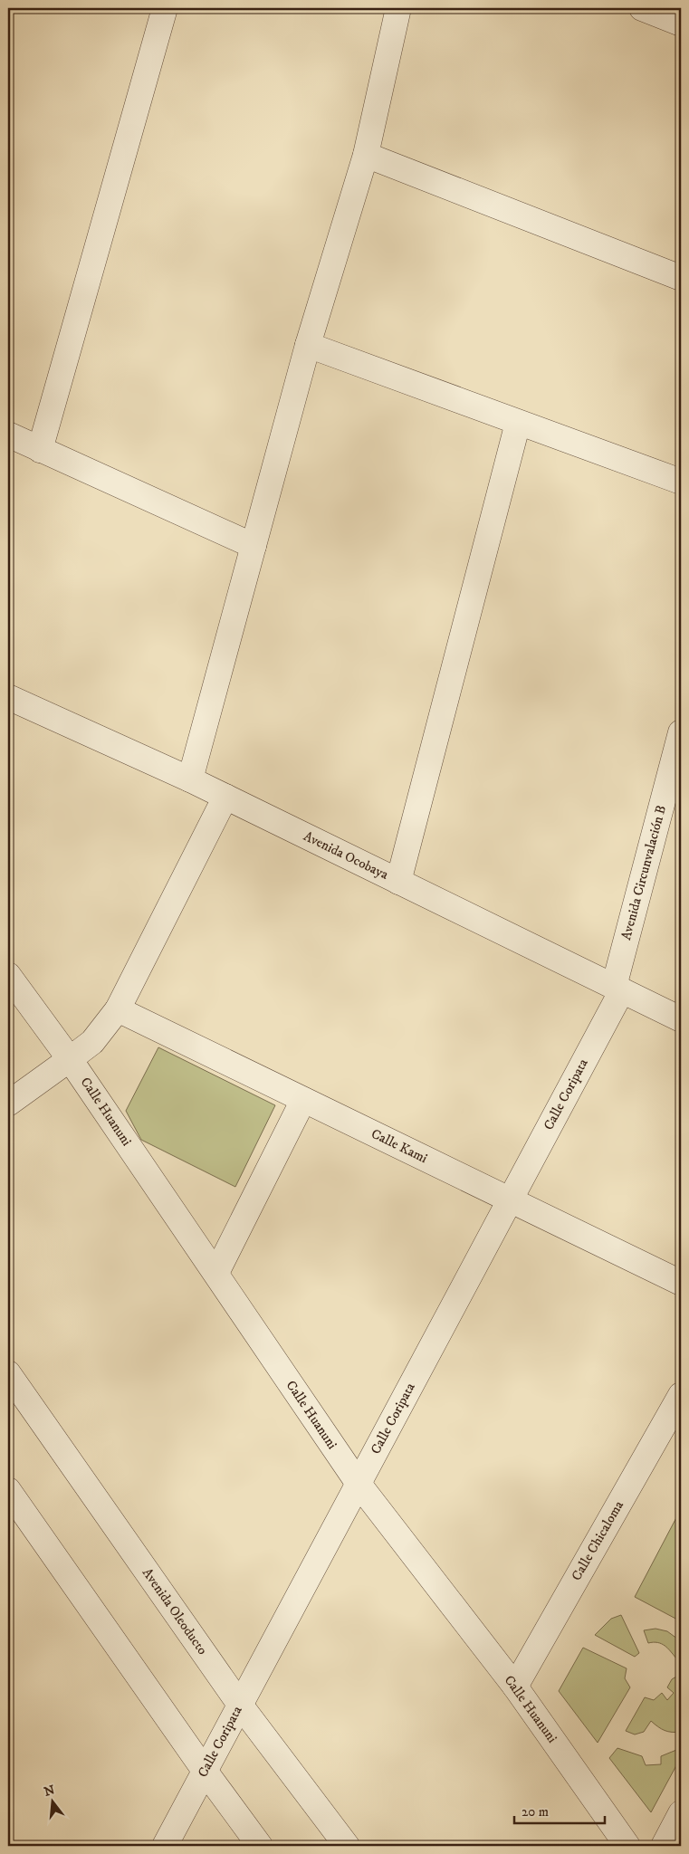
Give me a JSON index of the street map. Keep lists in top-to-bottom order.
{
  "streets": {
    "street": [
      "Avenida Ocobaya",
      "Avenida Circunvalación B",
      "Calle Coripata",
      "Calle Huanuni",
      "Calle Kami",
      "Calle Chicaloma",
      "Avenida Oleoducto"
    ]
  },
  "crossings": [
    ["Avenida Ocobaya", "Avenida Circunvalación B"],
    ["Avenida Ocobaya", "Calle Coripata"],
    ["Avenida Circunvalación B", "Calle Coripata"],
    ["Calle Coripata", "Calle Huanuni"],
    ["Calle Coripata", "Calle Kami"],
    ["Calle Coripata", "Avenida Oleoducto"],
    ["Calle Huanuni", "Calle Chicaloma"]
  ],
  "scale_bar": "20 m",
  "north": "top"
}
